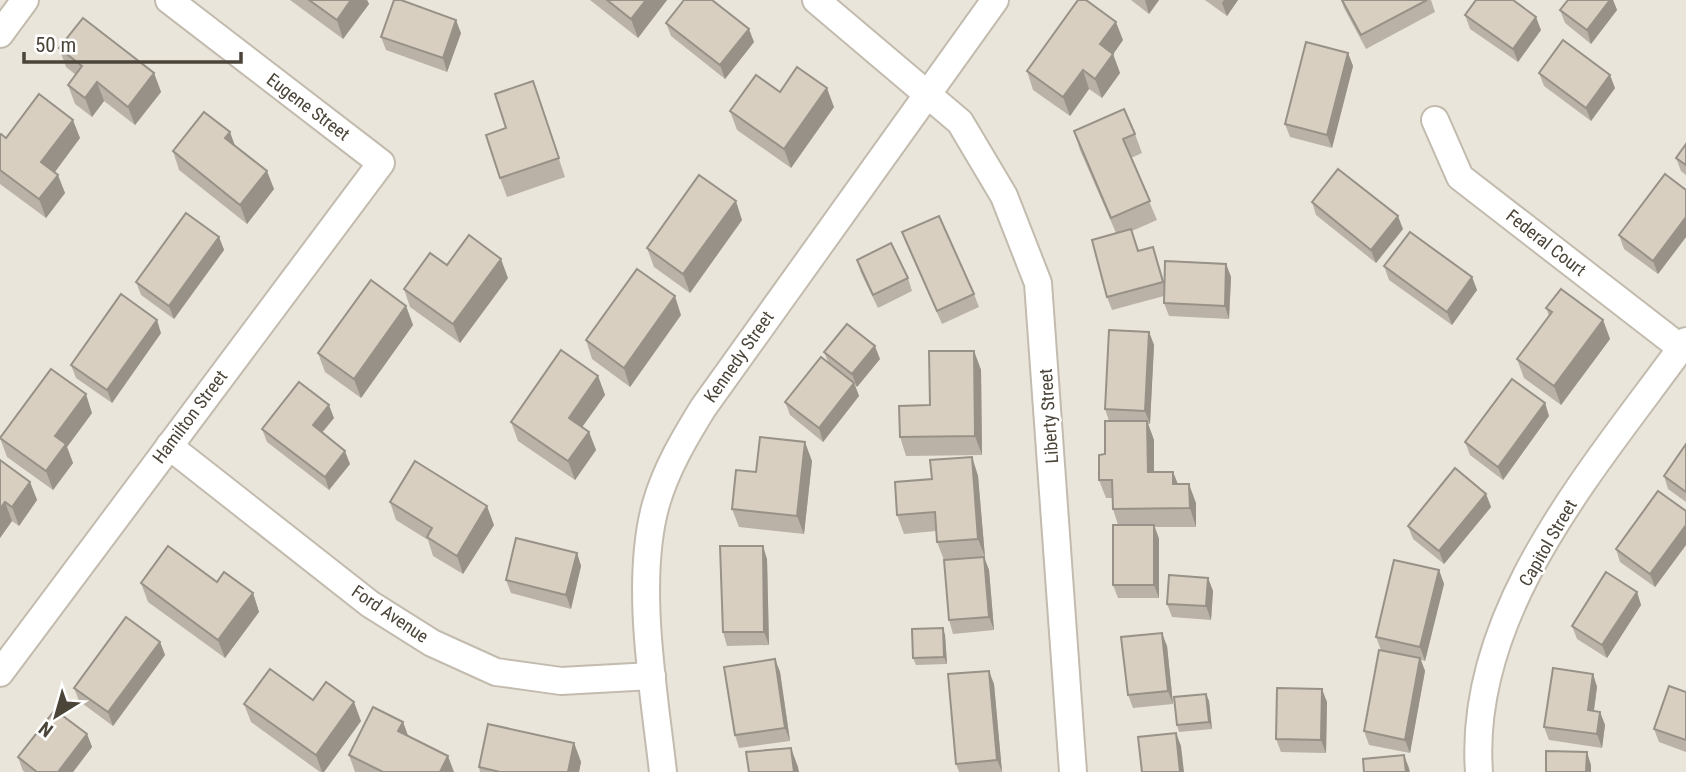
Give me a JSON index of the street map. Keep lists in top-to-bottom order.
{
  "streets": {
    "street": [
      "Eugene Street",
      "Federal Court",
      "Kennedy Street",
      "Liberty Street",
      "Hamilton Street",
      "Capitol Street",
      "Ford Avenue"
    ]
  },
  "crossings": [
    ["Eugene Street", "Hamilton Street"],
    ["Federal Court", "Capitol Street"],
    ["Kennedy Street", "Liberty Street"],
    ["Kennedy Street", "Ford Avenue"],
    ["Hamilton Street", "Ford Avenue"]
  ],
  "scale_bar": "50 m",
  "north": "bottom left"
}
